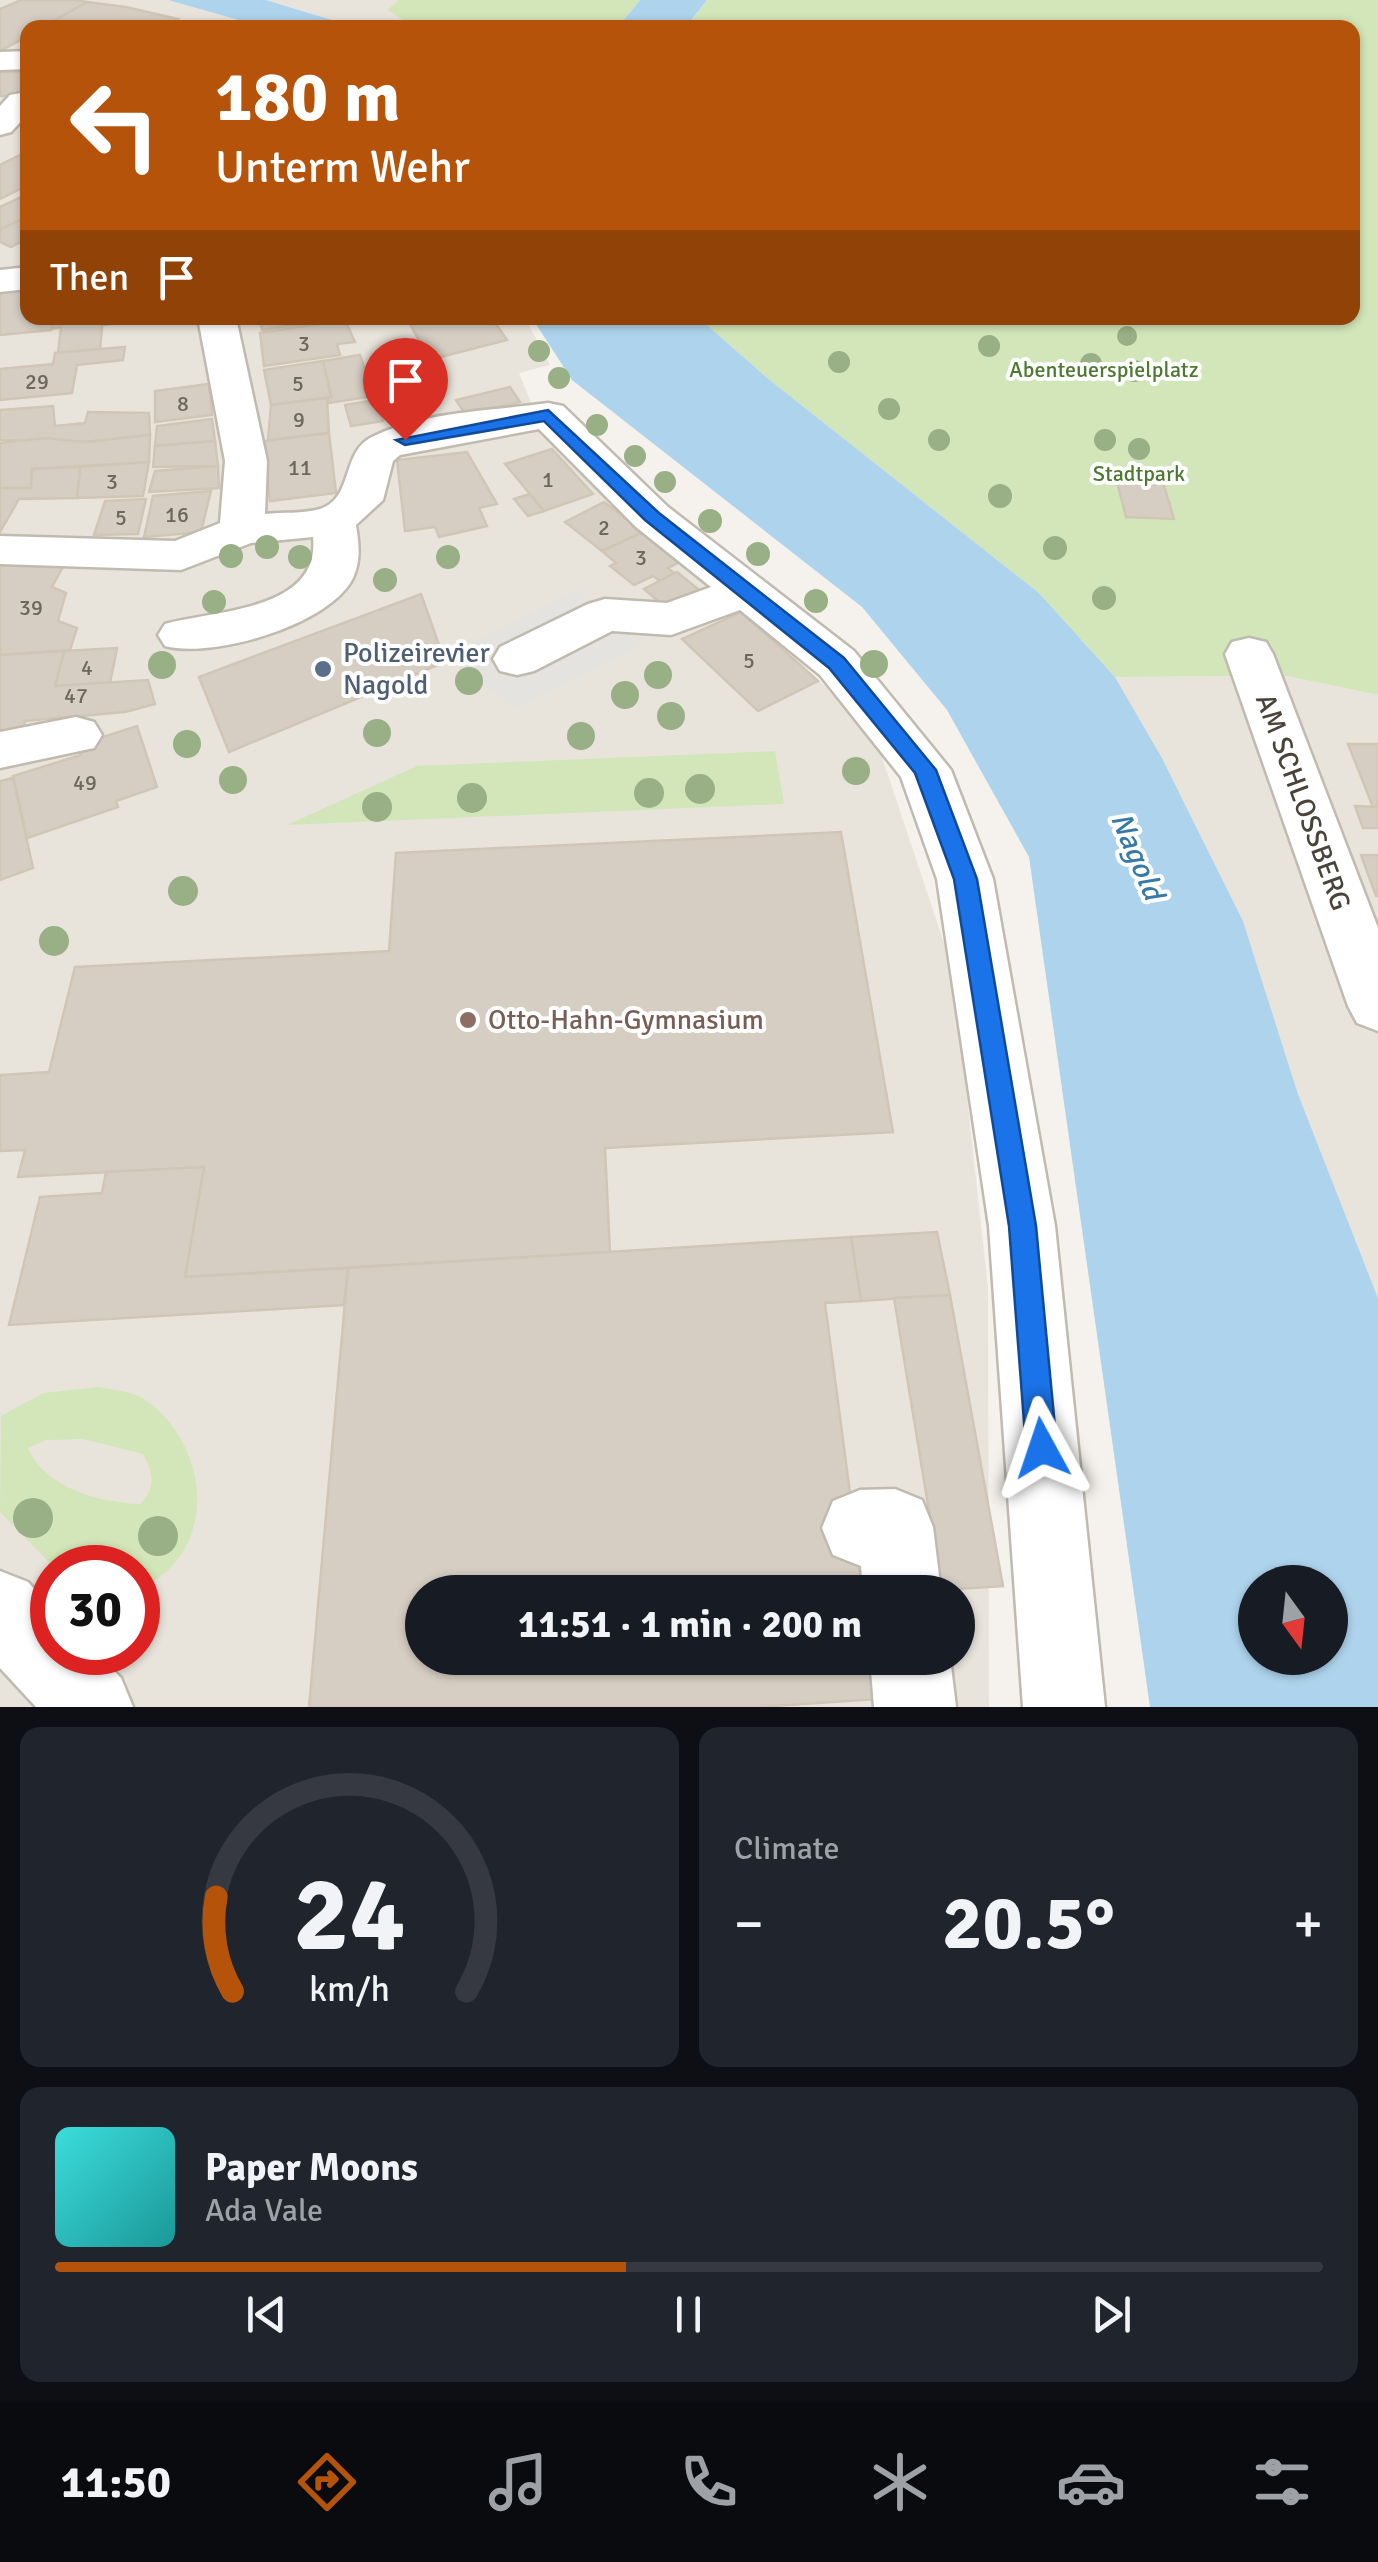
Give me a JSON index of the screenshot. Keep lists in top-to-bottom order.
{
  "streets": {
    "street": ["AM SCHLOSSBERG"]
  },
  "water": ["Nagold"],
  "parks": ["Abenteuerspielplatz", "Stadtpark"],
  "places": ["Polizeirevier Nagold", "Otto-Hahn-Gymnasium"],
  "house_numbers": [
    "3",
    "29",
    "5",
    "8",
    "9",
    "11",
    "1",
    "3",
    "16",
    "5",
    "2",
    "3",
    "39",
    "5",
    "4",
    "47",
    "49"
  ],
  "north": "bottom",
  "page": {
    "turn": ["180 m", "Unterm Wehr"],
    "then": "Then",
    "limit": "30",
    "trip": "11:51 · 1 min · 200 m",
    "tile": "Climate",
    "heat": ["−", "20.5°", "+"],
    "song": ["Paper Moons", "Ada Vale"],
    "tabs": "11:50",
    "gauge": ["24", "km/h"]
  }
}
